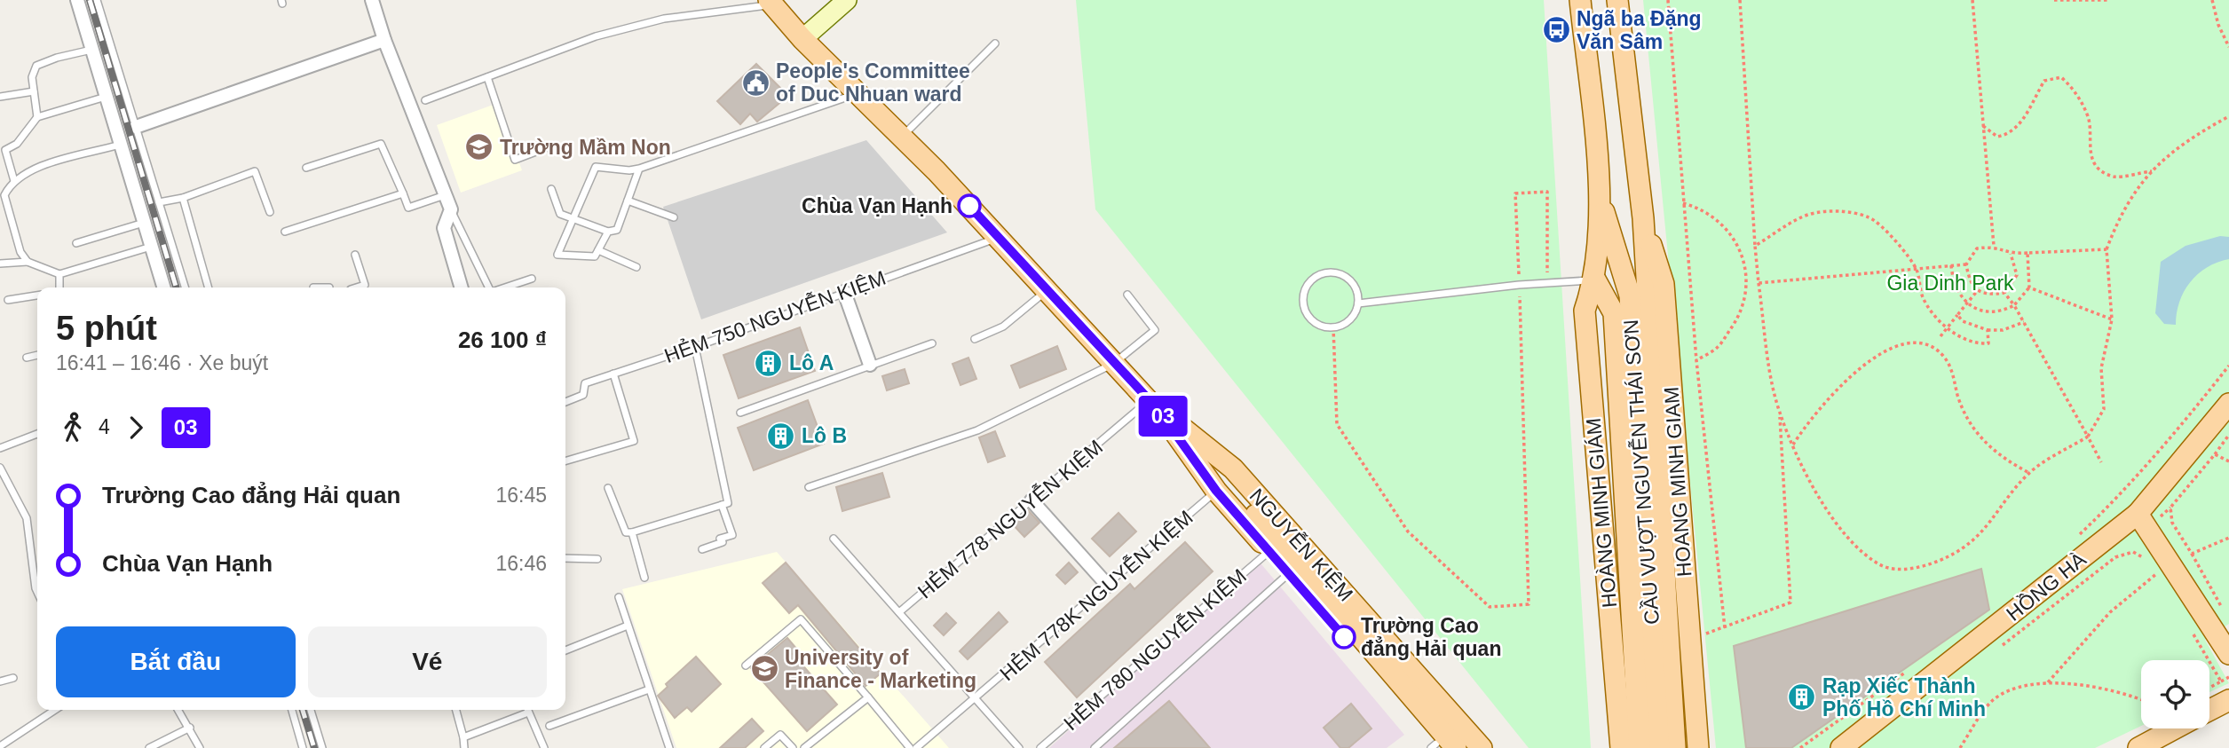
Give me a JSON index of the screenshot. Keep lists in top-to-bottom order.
{
  "streets": {
    "main road": [
      "CẦU VƯỢT NGUYỄN THÁI SƠN",
      "HOANG MINH GIAM",
      "HOÀNG MINH GIÁM",
      "NGUYỄN KIỆM",
      "HỒNG HÀ"
    ],
    "lane": [
      "HẺM 750 NGUYỄN KIỆM",
      "HẺM 778 NGUYỄN KIỆM",
      "HẺM 778K NGUYỄN KIỆM",
      "HẺM 780 NGUYỄN KIỆM"
    ]
  },
  "crossings": [
    ["HẺM 750 NGUYỄN KIỆM", "NGUYỄN KIỆM"],
    ["CẦU VƯỢT NGUYỄN THÁI SƠN", "HOÀNG MINH GIÁM"],
    ["HẺM 778 NGUYỄN KIỆM", "NGUYỄN KIỆM"],
    ["HẺM 778 NGUYỄN KIỆM", "HẺM 778K NGUYỄN KIỆM"],
    ["NGUYỄN KIỆM", "HẺM 778K NGUYỄN KIỆM"],
    ["NGUYỄN KIỆM", "HẺM 780 NGUYỄN KIỆM"]
  ],
  "parks": ["Gia Dinh Park"],
  "places": {
    "bus stop": ["Ngã ba Đặng Văn Sâm"],
    "public building": ["People's Committee of Duc Nhuan ward"],
    "school or university": ["Trường Mầm Non", "University of Finance - Marketing"],
    "other": ["Chùa Vạn Hạnh", "Trường Cao đẳng Hải quan"],
    "building": ["Lô A", "Lô B", "Rạp Xiếc Thành Phố Hồ Chí Minh"]
  },
  "lines": ["bus line 03"],
  "page": {
    "on_map": "03",
    "heading": ["5 phút", "16:41 – 16:46 · Xe buýt", "26 100 ₫"],
    "legs": ["4", "03"],
    "list": [
      {
        "name": "Trường Cao đẳng Hải quan",
        "value": "16:45"
      },
      {
        "name": "Chùa Vạn Hạnh",
        "value": "16:46"
      }
    ],
    "buttons": ["Bắt đầu", "Vé"]
  }
}
